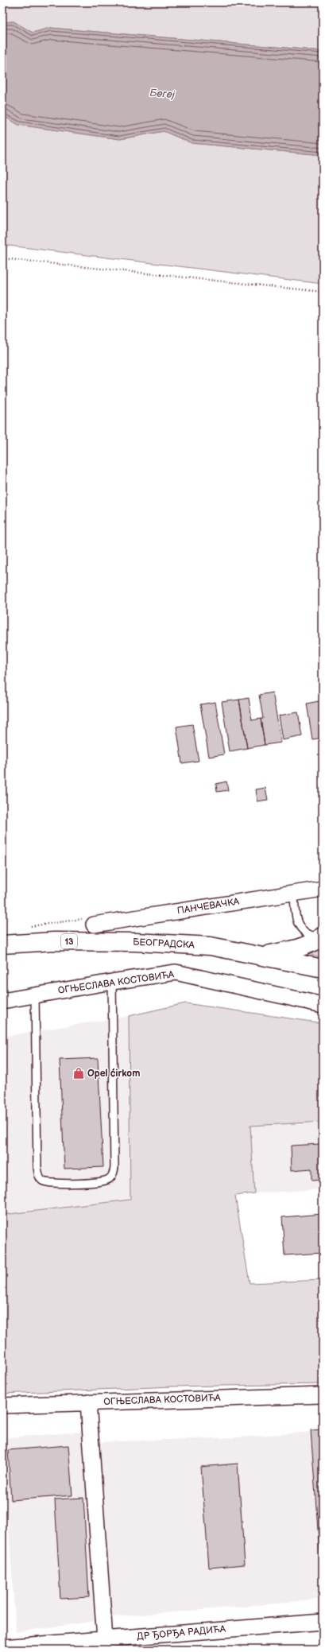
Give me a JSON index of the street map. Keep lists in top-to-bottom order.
{
  "streets": {
    "main road": ["13", "БЕОГРАДСКА"],
    "street": ["ПАНЧЕВАЧКА", "ОГЊЕСЛАВА КОСТОВИЋА", "ДР ЂОРЂА РАДИЋА"]
  },
  "water": ["Бегеј"],
  "places": {
    "shop": ["Opel ćirkom"]
  }
}
